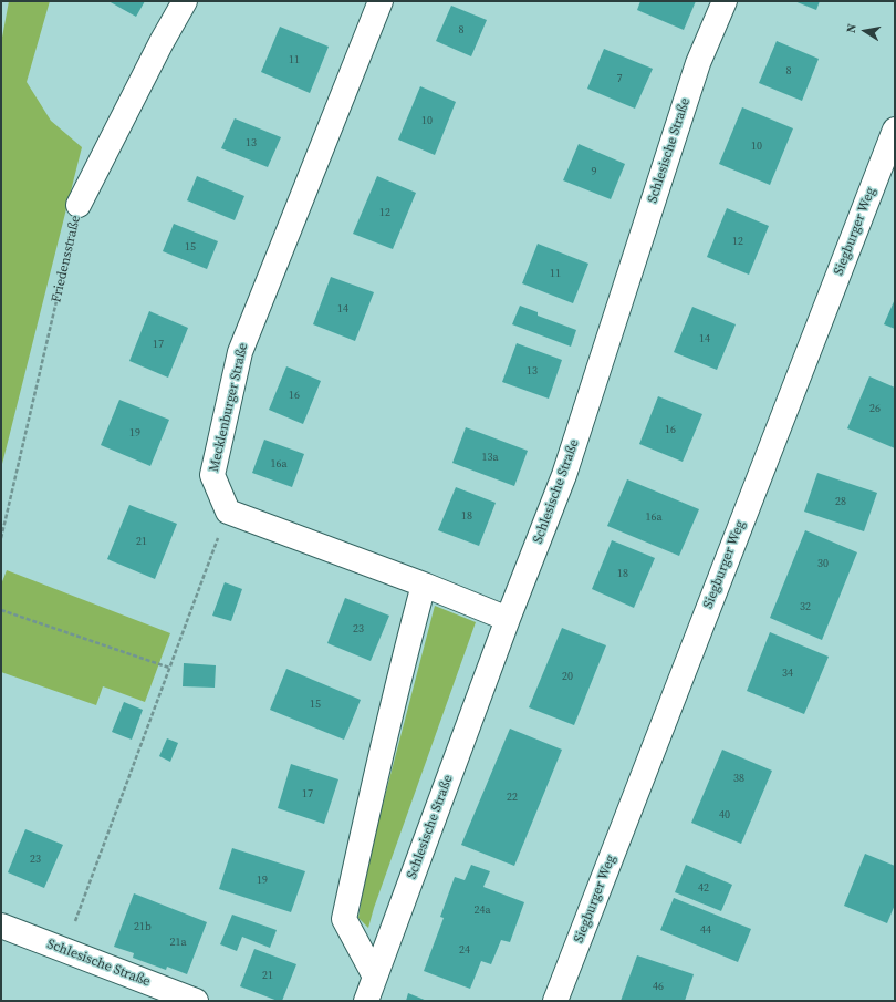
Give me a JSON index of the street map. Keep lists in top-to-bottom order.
{
  "streets": {
    "street": [
      "Schlesische Straße",
      "Siegburger Weg",
      "Friedensstraße",
      "Mecklenburger Straße"
    ]
  },
  "house_numbers": [
    "8",
    "11",
    "8",
    "7",
    "10",
    "13",
    "10",
    "9",
    "12",
    "12",
    "15",
    "11",
    "14",
    "14",
    "17",
    "13",
    "16",
    "26",
    "16",
    "19",
    "13a",
    "16a",
    "28",
    "18",
    "16a",
    "21",
    "30",
    "18",
    "32",
    "23",
    "34",
    "20",
    "15",
    "38",
    "17",
    "22",
    "40",
    "23",
    "19",
    "42",
    "24a",
    "21b",
    "44",
    "21a",
    "24",
    "21",
    "46"
  ],
  "north": "left"
}
